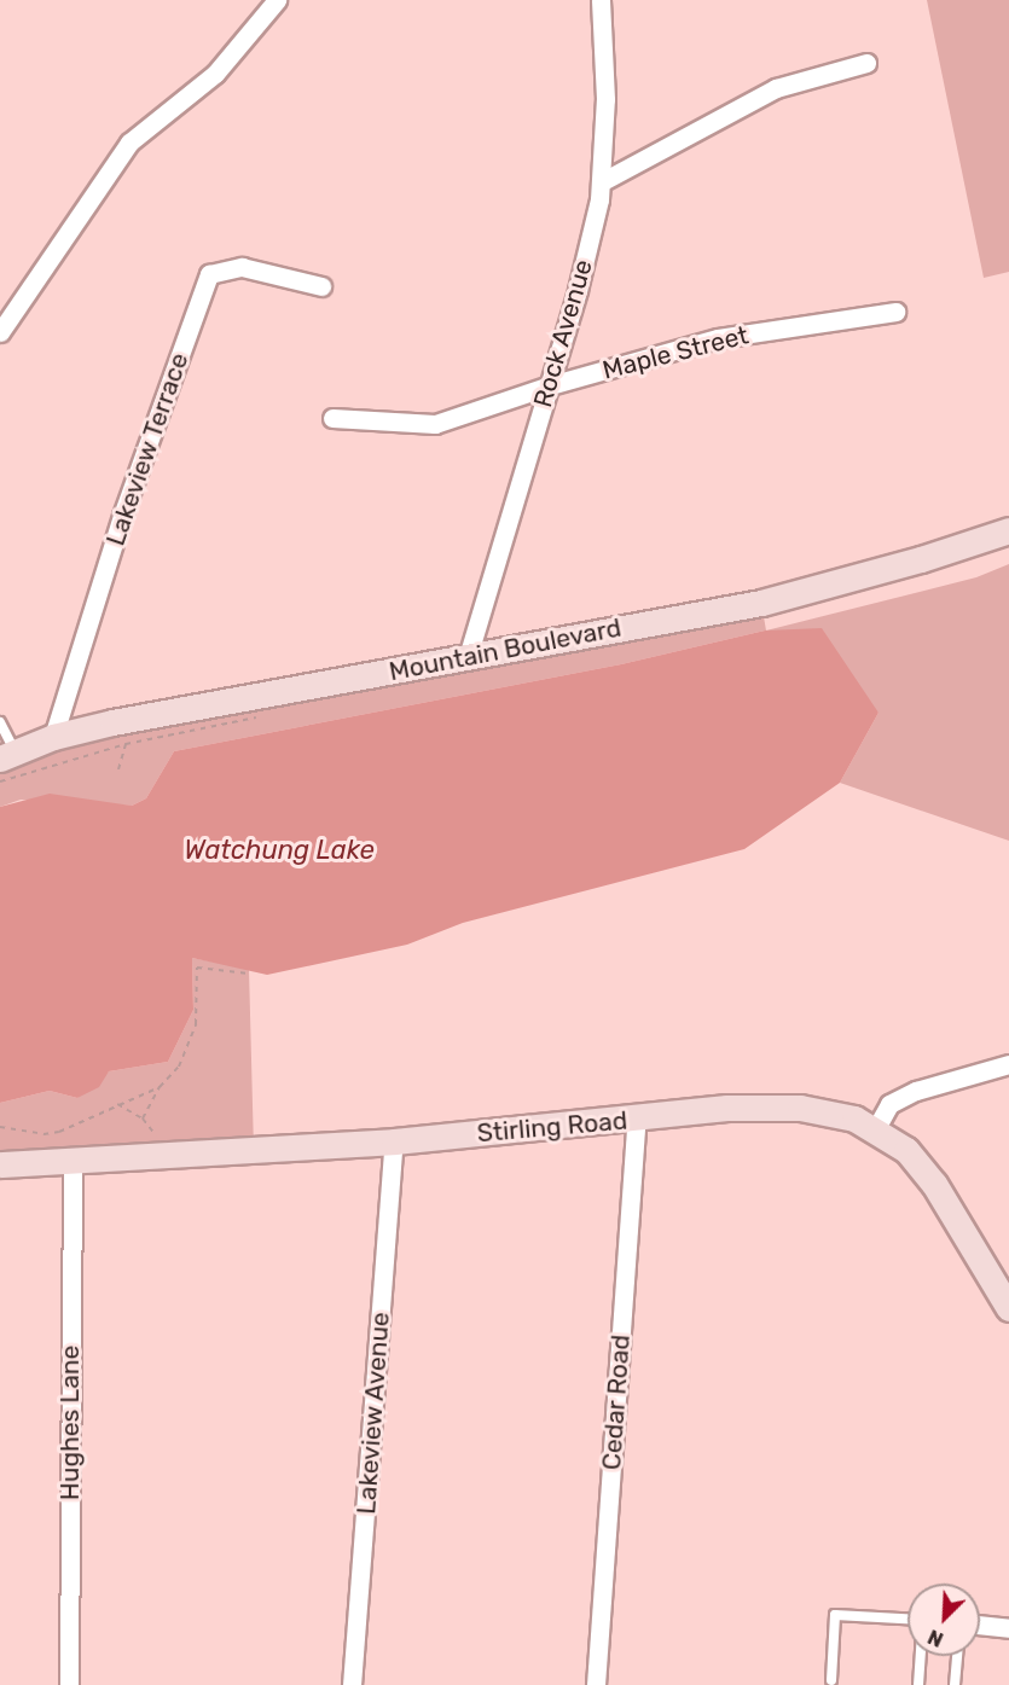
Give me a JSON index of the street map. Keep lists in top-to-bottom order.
{
  "streets": {
    "street": [
      "Rock Avenue",
      "Maple Street",
      "Lakeview Terrace",
      "Mountain Boulevard",
      "Stirling Road",
      "Cedar Road",
      "Lakeview Avenue",
      "Hughes Lane"
    ]
  },
  "crossings": [
    ["Rock Avenue", "Maple Street"],
    ["Rock Avenue", "Mountain Boulevard"],
    ["Lakeview Terrace", "Mountain Boulevard"],
    ["Stirling Road", "Cedar Road"],
    ["Stirling Road", "Lakeview Avenue"],
    ["Stirling Road", "Hughes Lane"]
  ],
  "water": ["Watchung Lake"],
  "north": "bottom left"
}
